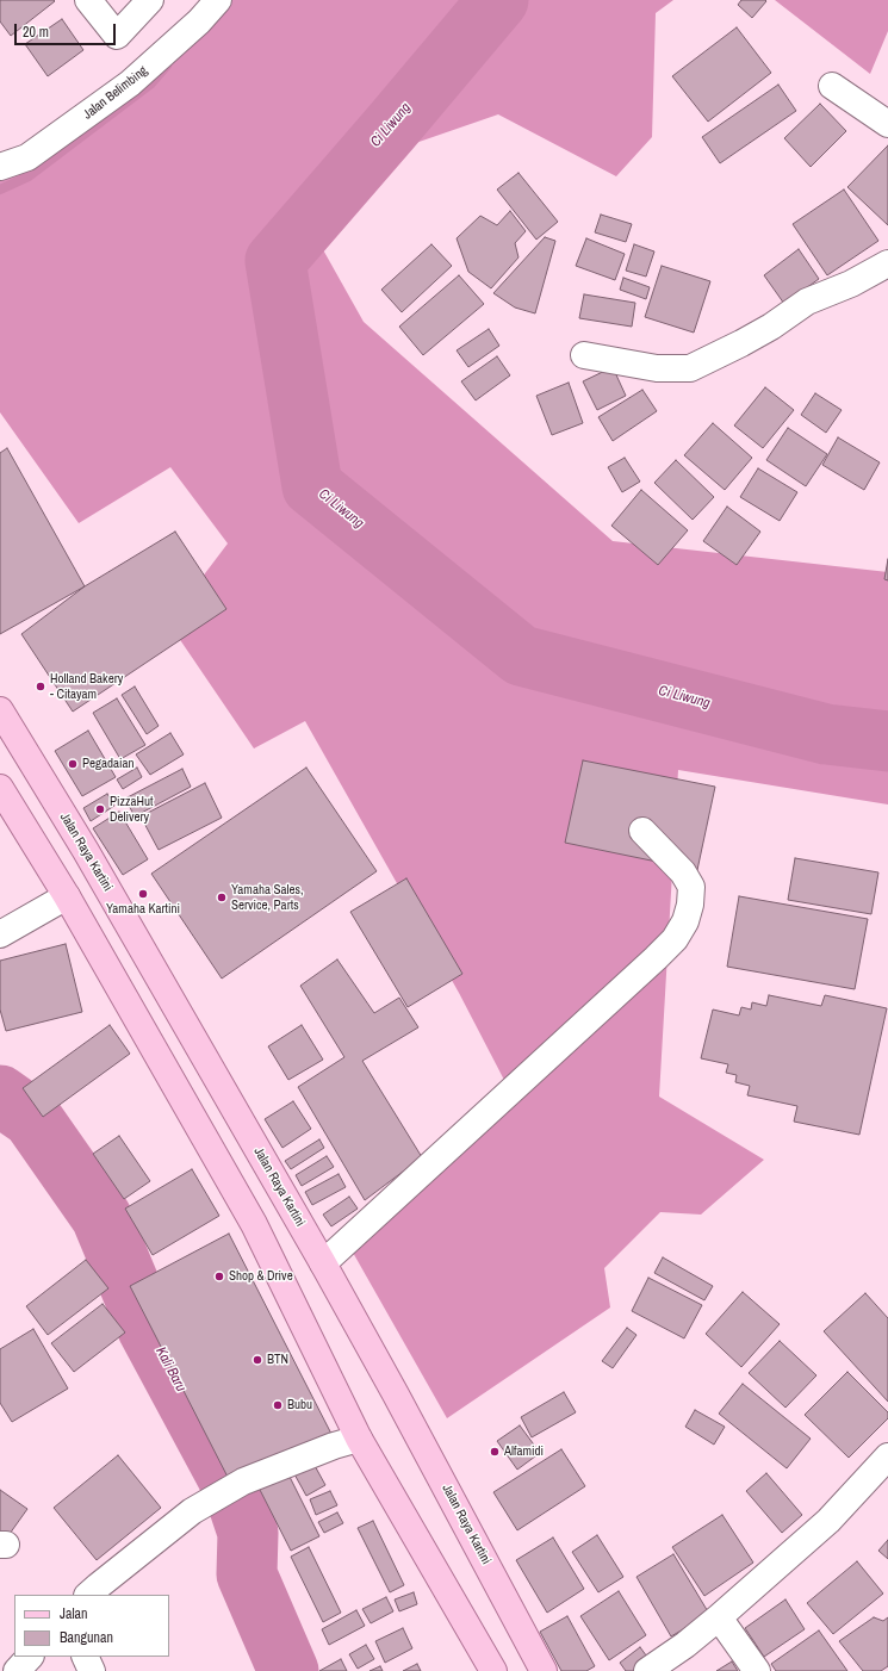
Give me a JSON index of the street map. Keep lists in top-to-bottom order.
{
  "streets": {
    "main road": ["Jalan Raya Kartini"],
    "street": ["Jalan Belimbing"]
  },
  "water": ["Ci Liwung", "Kali Baru"],
  "places": [
    "Holland Bakery - Citayam",
    "Pegadaian",
    "PizzaHut Delivery",
    "Yamaha Kartini",
    "Yamaha Sales, Service, Parts",
    "Shop & Drive",
    "BTN",
    "Bubu",
    "Alfamidi"
  ],
  "legend": ["Jalan", "Bangunan"],
  "scale_bar": "20 m"
}
